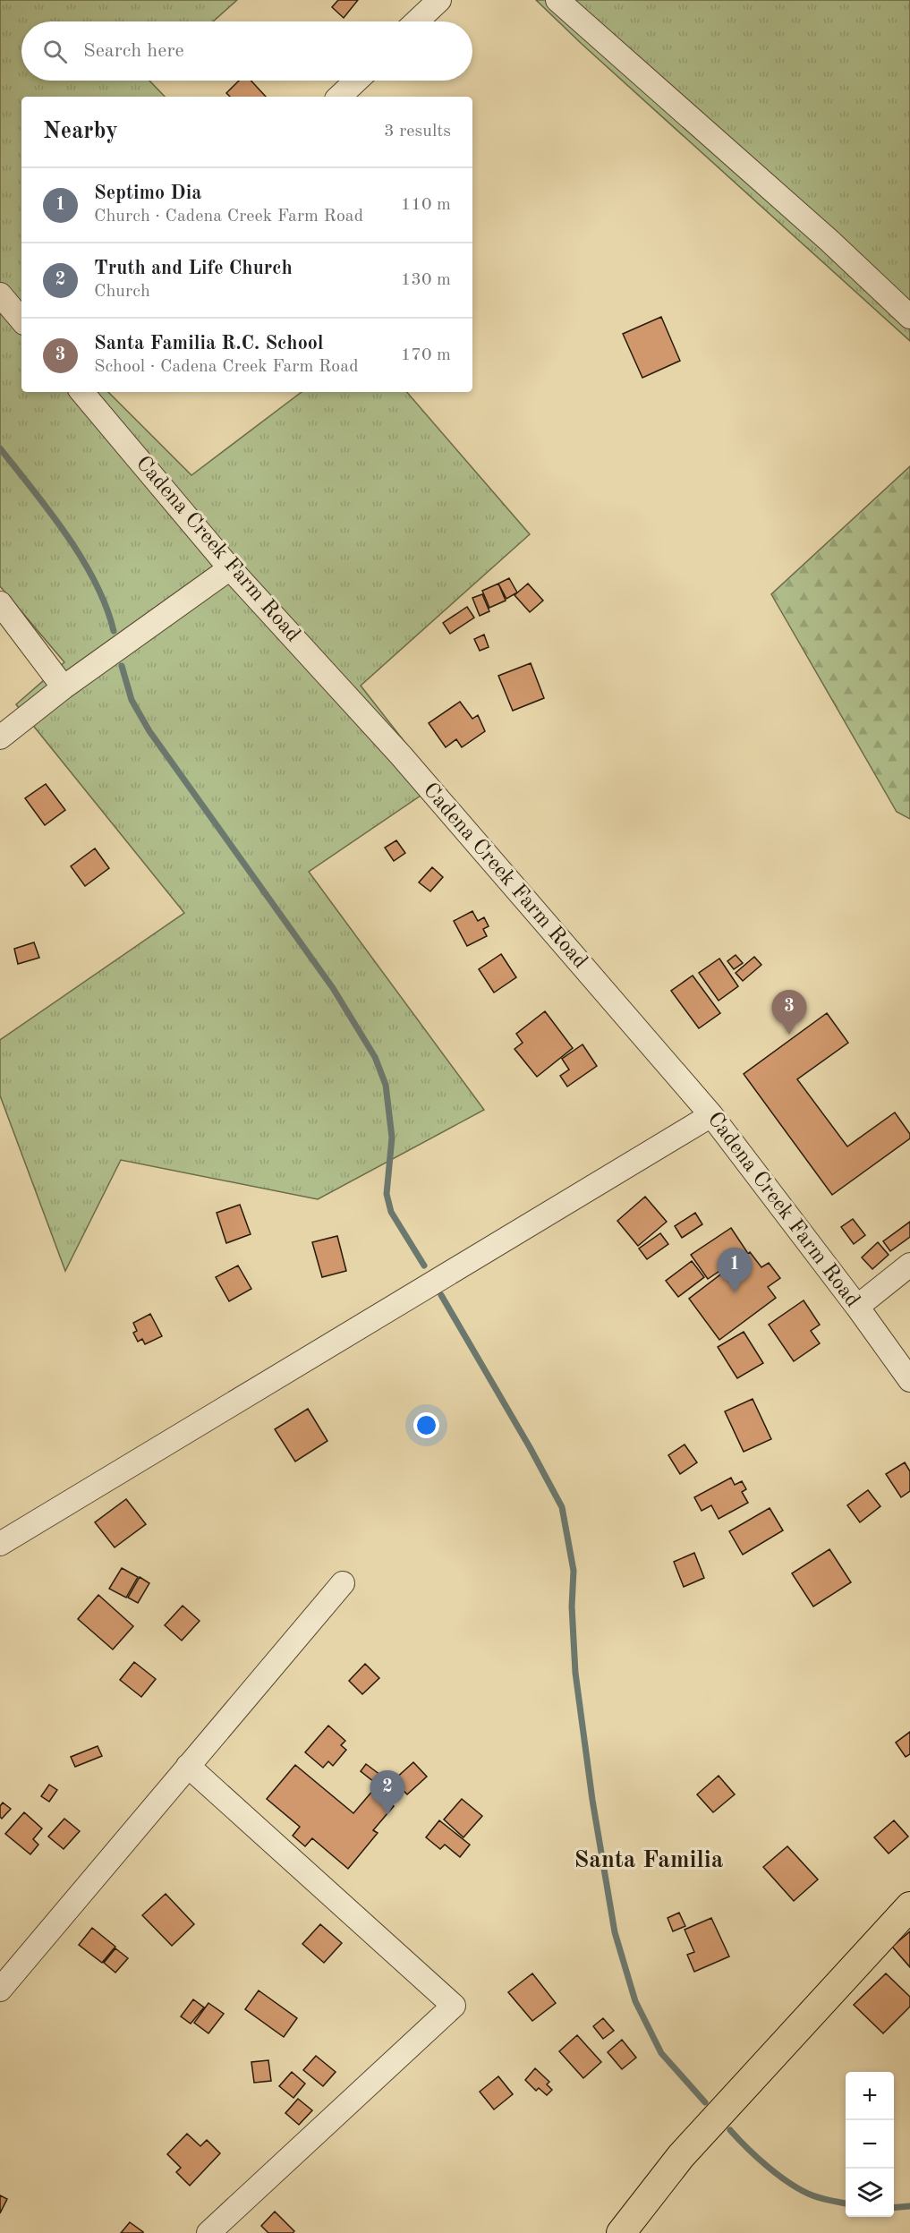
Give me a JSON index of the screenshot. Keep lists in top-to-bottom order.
{
  "streets": {
    "street": ["Cadena Creek Farm Road"]
  },
  "districts": ["Santa Familia"],
  "page": {
    "search": "Search here",
    "heading": ["Nearby", "3 results"],
    "list": [
      {
        "mark": "1",
        "name": "Septimo Dia",
        "note": "Church · Cadena Creek Farm Road",
        "value": "110 m"
      },
      {
        "mark": "2",
        "name": "Truth and Life Church",
        "note": "Church",
        "value": "130 m"
      },
      {
        "mark": "3",
        "name": "Santa Familia R.C. School",
        "note": "School · Cadena Creek Farm Road",
        "value": "170 m"
      }
    ],
    "pins": ["3", "1", "2"],
    "map_buttons": ["+", "−"]
  }
}
